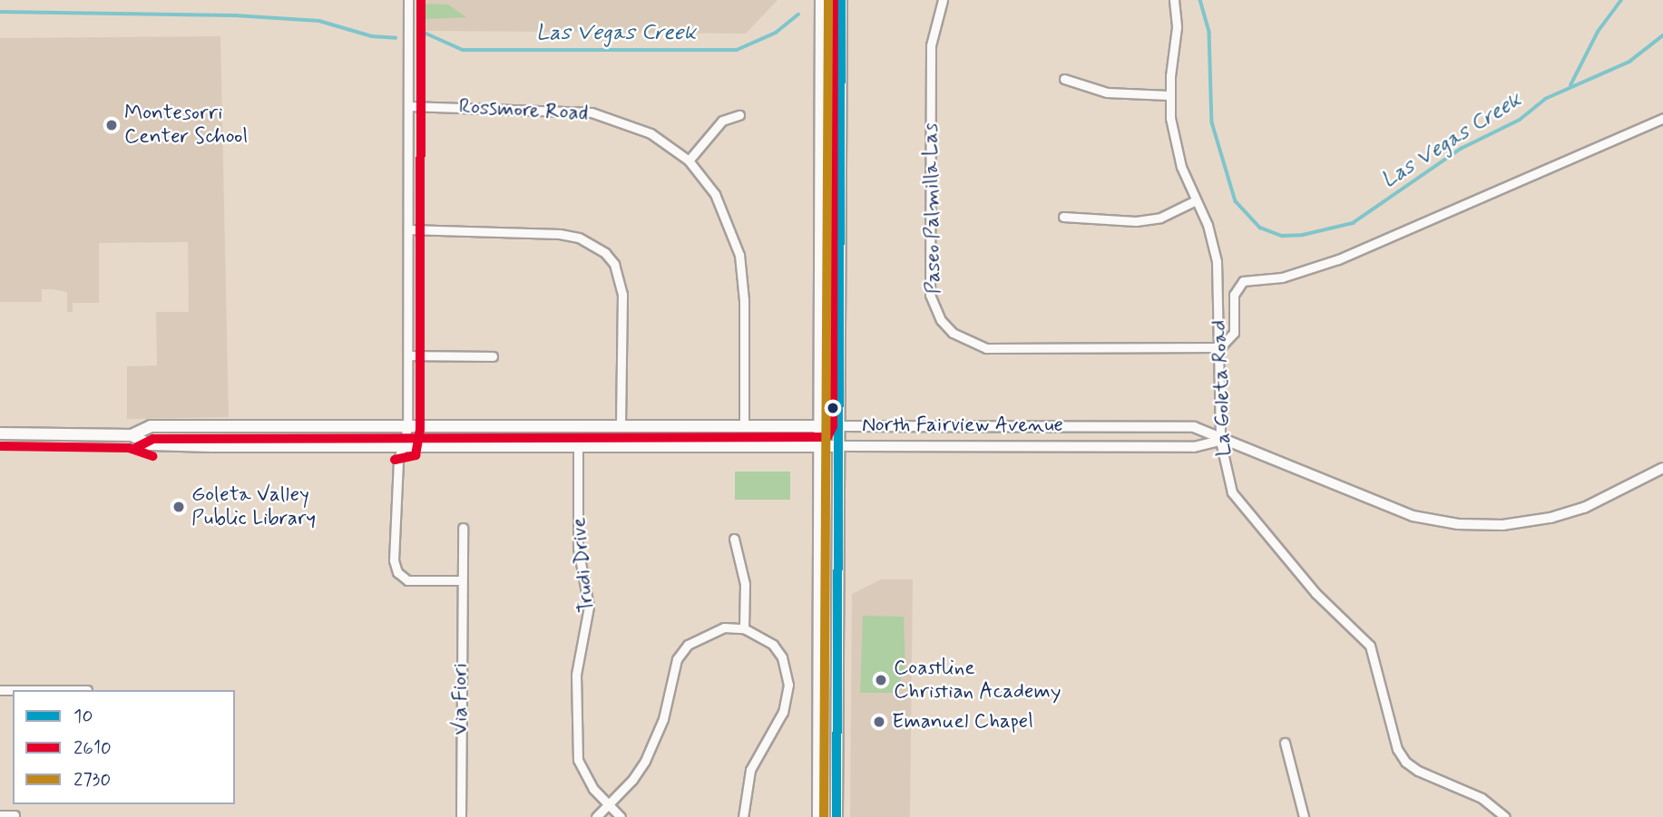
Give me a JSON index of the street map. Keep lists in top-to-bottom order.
{
  "streets": {
    "main road": ["North Fairview Avenue"],
    "street": [
      "Rossmore Road",
      "Paseo Palmilla Las",
      "La Goleta Road",
      "Trudi Drive",
      "Via Fiori"
    ]
  },
  "crossings": [
    ["Rossmore Road", "North Fairview Avenue"],
    ["Paseo Palmilla Las", "La Goleta Road"],
    ["La Goleta Road", "North Fairview Avenue"],
    ["North Fairview Avenue", "Trudi Drive"]
  ],
  "water": ["Las Vegas Creek"],
  "places": [
    "Montesorri Center School",
    "Goleta Valley Public Library",
    "Coastline Christian Academy",
    "Emanuel Chapel"
  ],
  "lines": ["transit line 10", "transit line 2610", "transit line 2730"],
  "legend": ["10", "2610", "2730"]
}
